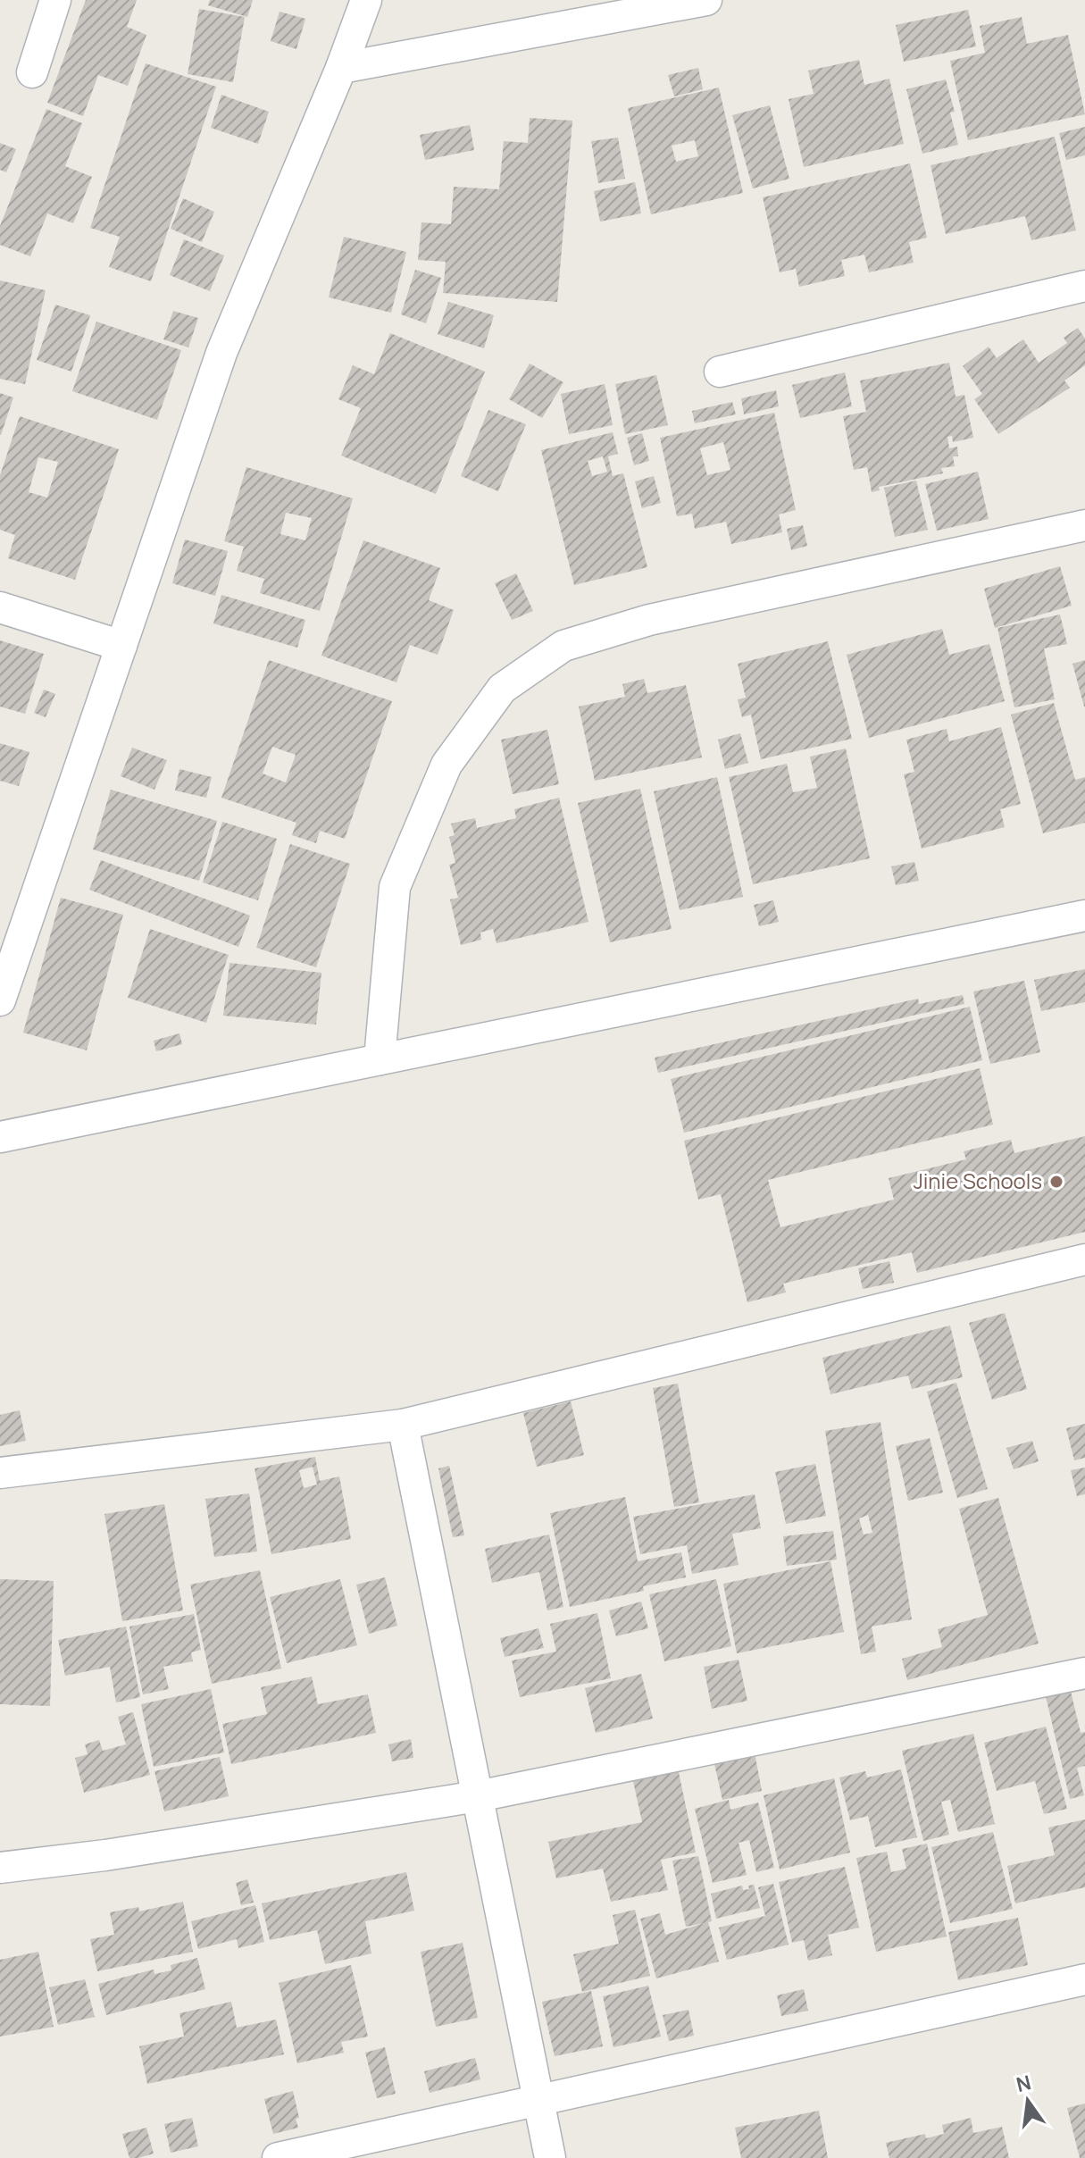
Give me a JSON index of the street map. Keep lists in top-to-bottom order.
{
  "places": ["Jinie Schools"],
  "north": "top"
}
